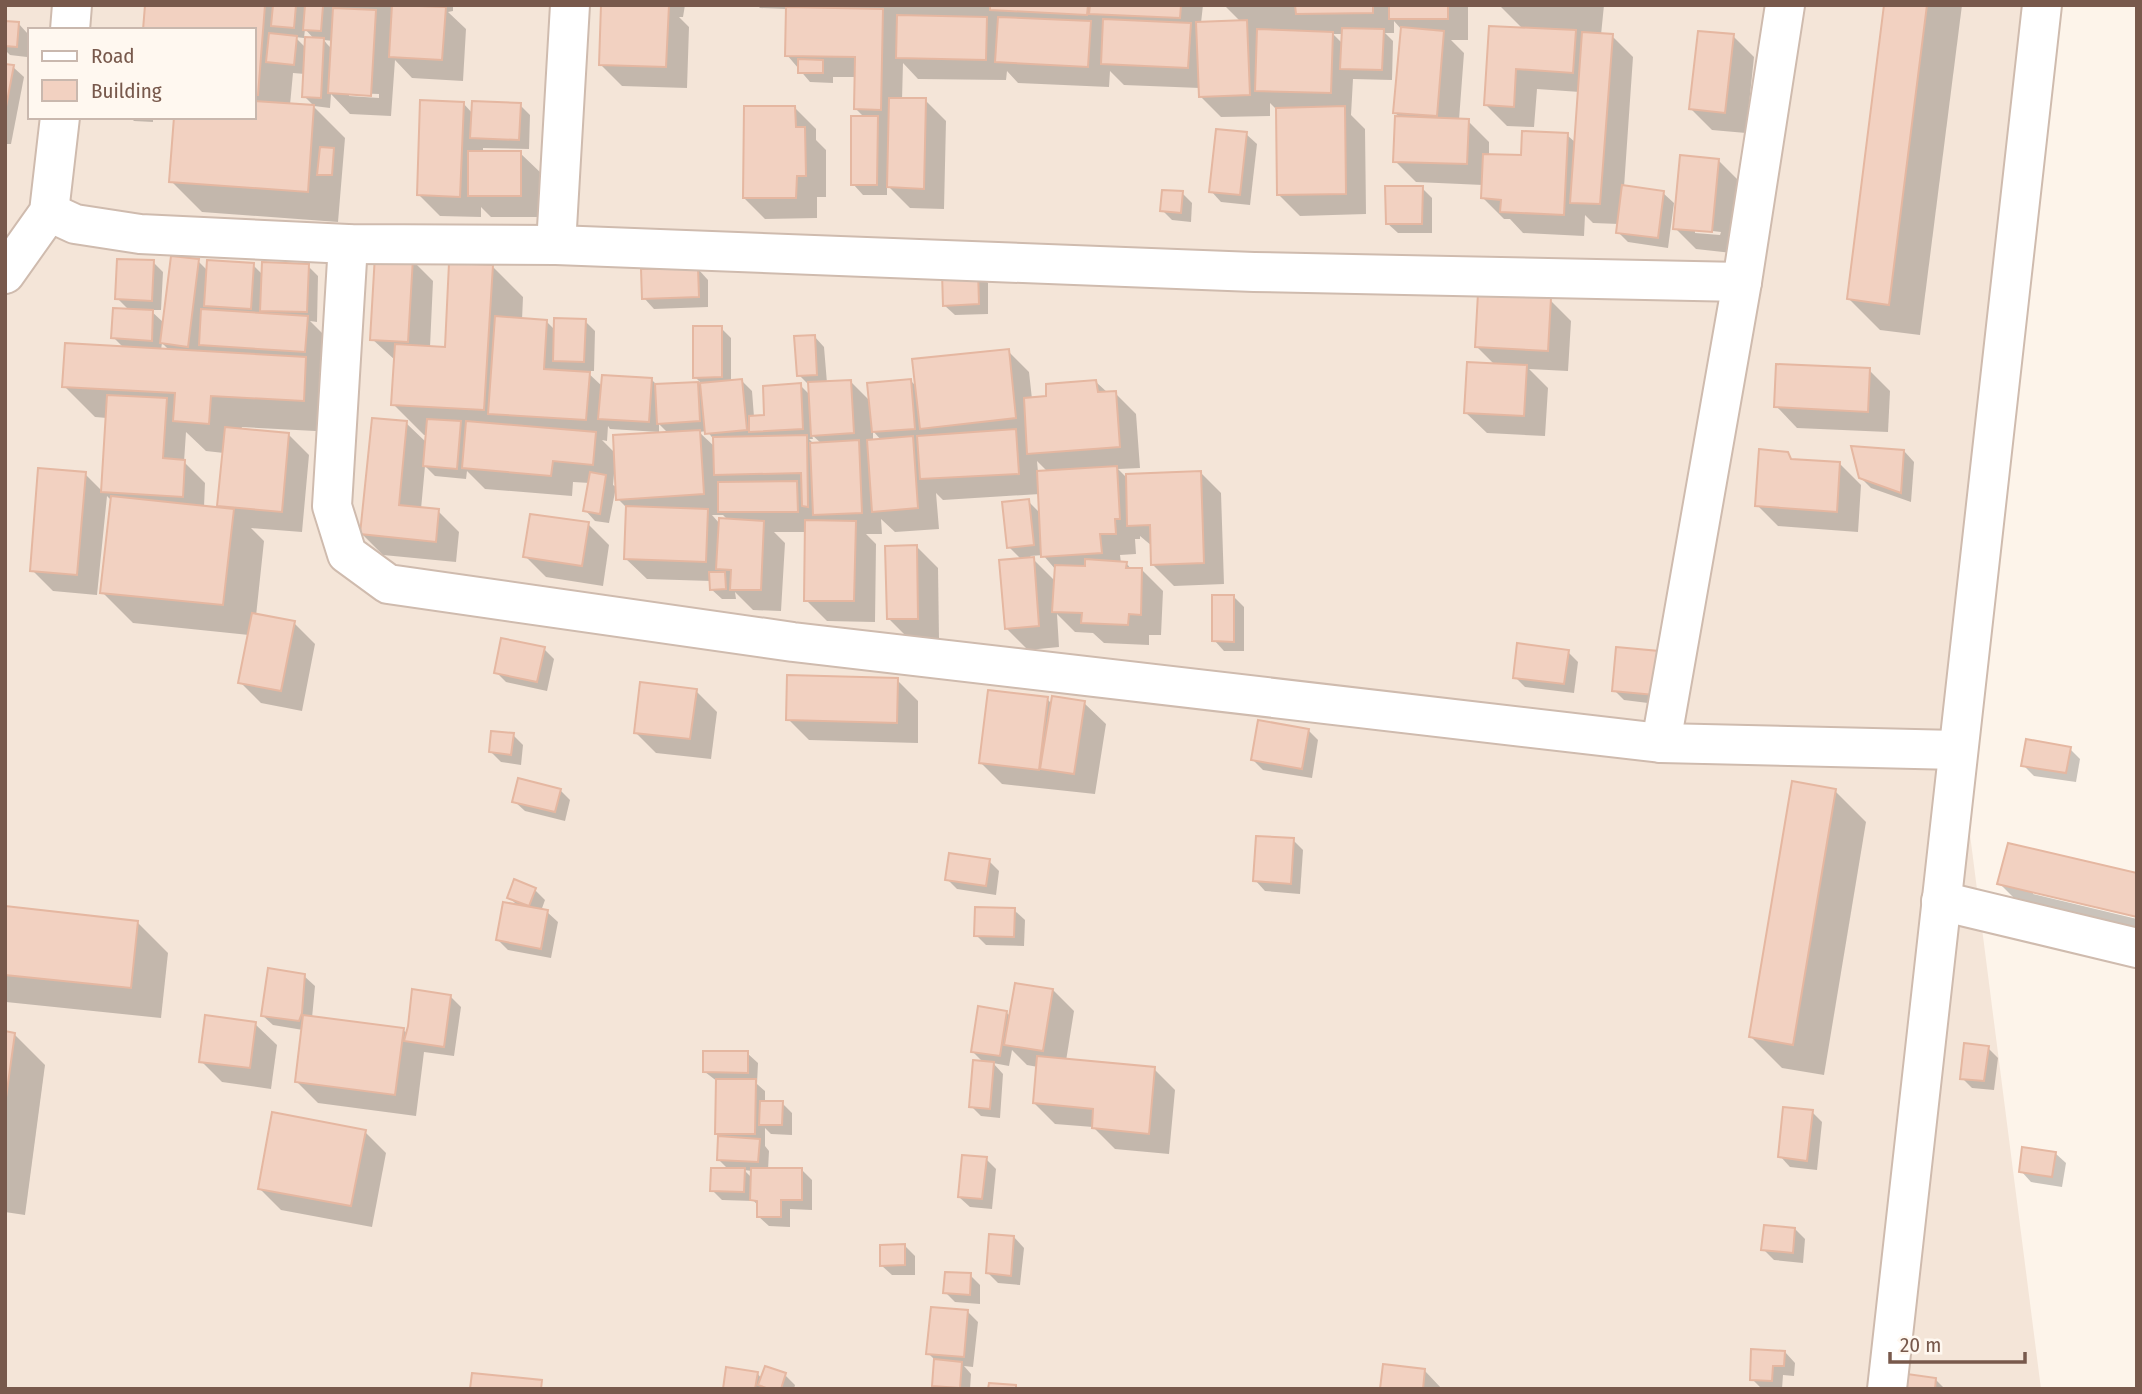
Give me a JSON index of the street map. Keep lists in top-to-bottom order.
{
  "legend": ["Road", "Building"],
  "scale_bar": "20 m"
}
